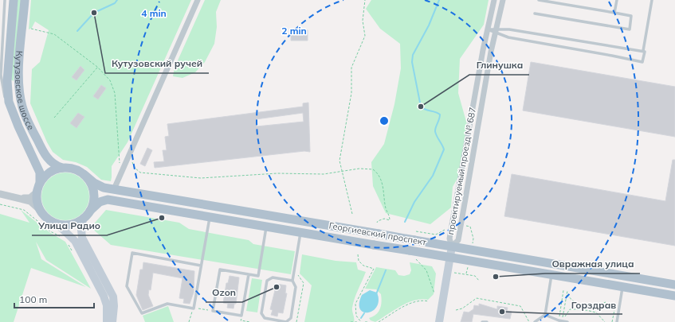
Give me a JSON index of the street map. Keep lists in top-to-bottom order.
{
  "streets": {
    "main road": ["Кутузовское шоссе", "Георгиевский проспект"],
    "street": ["проектируемый проезд № 687"]
  },
  "crossings": [
    ["Кутузовское шоссе", "Георгиевский проспект"],
    ["проектируемый проезд № 687", "Георгиевский проспект"]
  ],
  "places": [
    "Кутузовский ручей",
    "Глинушка",
    "Улица Радио",
    "Овражная улица",
    "Ozon",
    "Горздрав"
  ],
  "scale_bar": "100 m",
  "rings": ["4 min", "2 min"]
}
